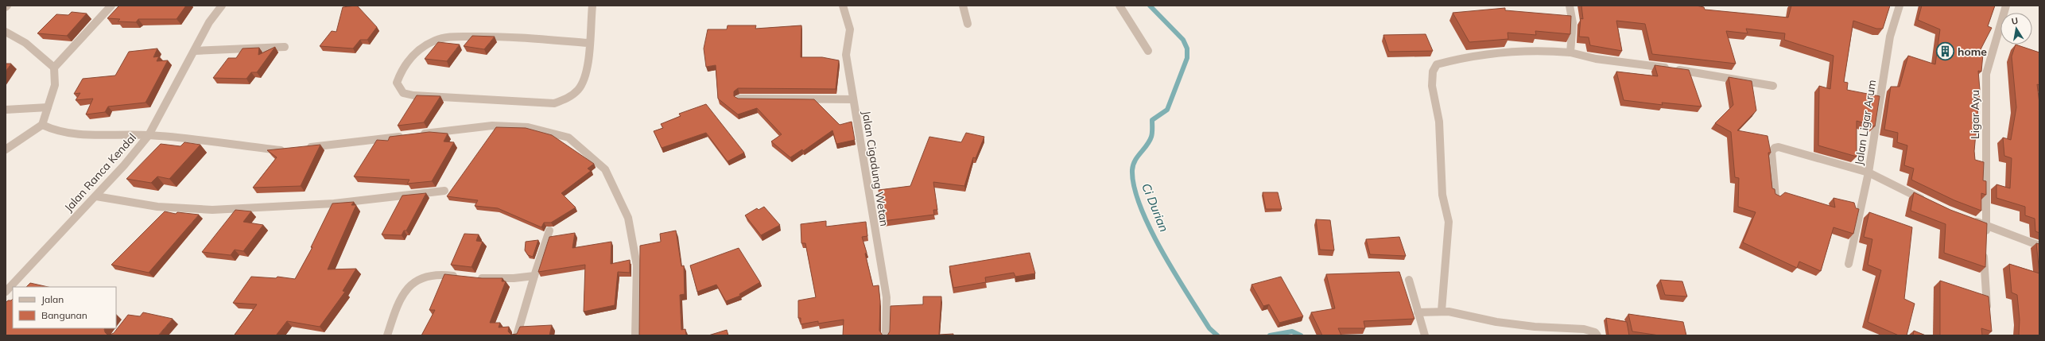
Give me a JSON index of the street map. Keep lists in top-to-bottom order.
{
  "streets": {
    "street": [
      "Ligar Ayu",
      "Jalan Ligar Arum",
      "Jalan Cigadung Wetan",
      "Jalan Ranca Kendal"
    ]
  },
  "water": ["Ci Durian"],
  "places": {
    "building": ["home"]
  },
  "legend": ["Jalan", "Bangunan"],
  "north": "top"
}
